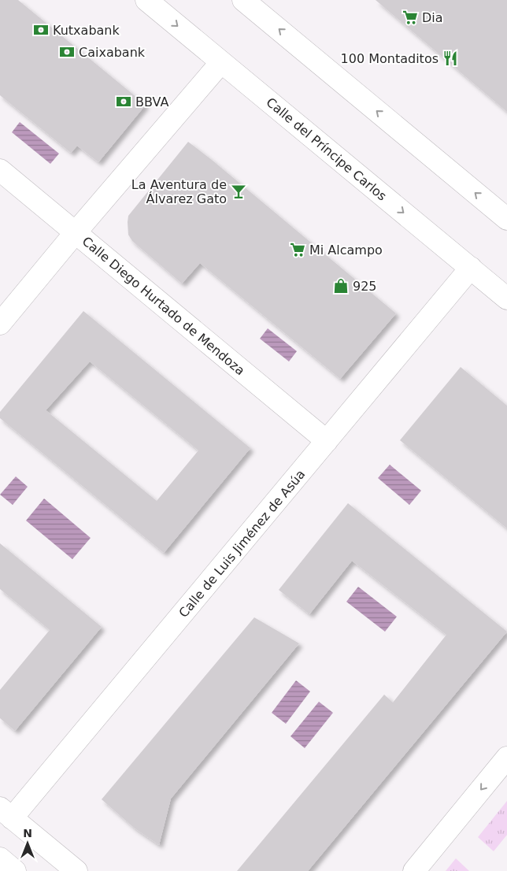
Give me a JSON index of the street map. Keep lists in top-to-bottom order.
{
  "streets": {
    "street": ["Calle del Príncipe Carlos", "Calle Diego Hurtado de Mendoza", "Calle de Luis Jiménez de Asúa"]
  },
  "crossings": [
    ["Calle del Príncipe Carlos", "Calle de Luis Jiménez de Asúa"],
    ["Calle Diego Hurtado de Mendoza", "Calle de Luis Jiménez de Asúa"]
  ],
  "places": {
    "supermarket": ["Dia", "Mi Alcampo"],
    "bank": ["Kutxabank", "Caixabank", "BBVA"],
    "restaurant": ["100 Montaditos"],
    "bar": ["La Aventura de Álvarez Gato"],
    "shop": ["925"]
  },
  "north": "top"
}
